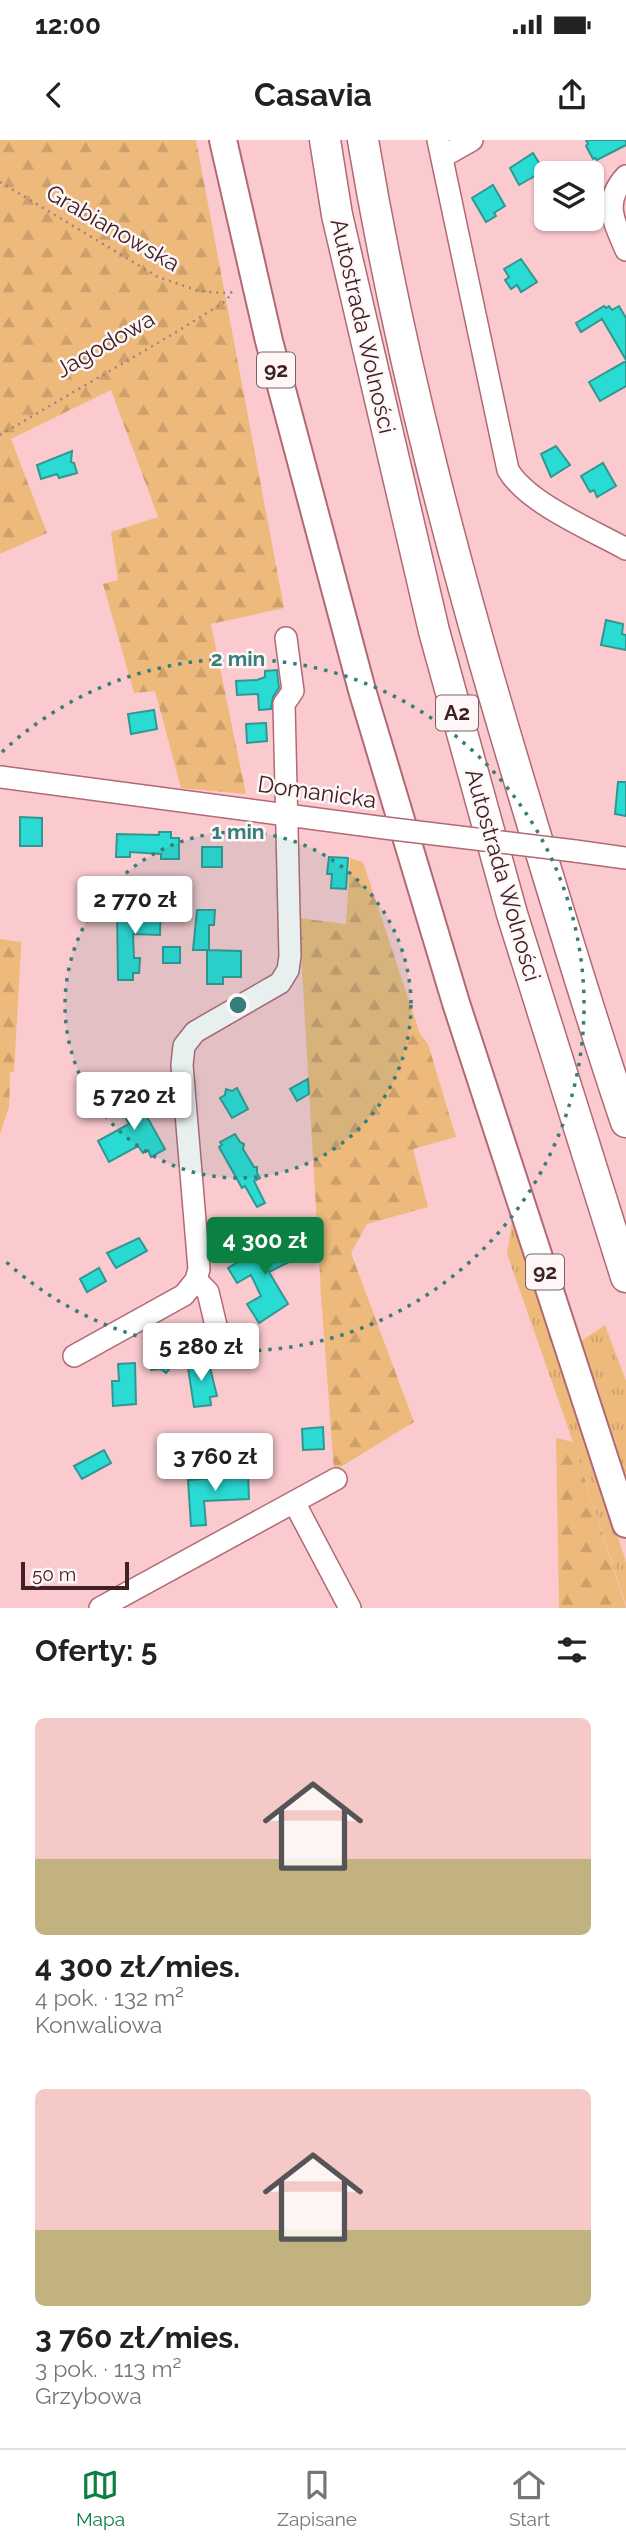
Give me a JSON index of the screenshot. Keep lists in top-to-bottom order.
{
  "streets": {
    "highway": ["Autostrada Wolności", "A2"],
    "main road": ["92"],
    "street": ["Domanicka"],
    "path": ["Grabianowska", "Jagodowa"]
  },
  "crossings": [
    ["Grabianowska", "Jagodowa"],
    ["Grabianowska", "92"],
    ["Jagodowa", "92"]
  ],
  "scale_bar": "50 m",
  "page": {
    "status": "12:00",
    "header": "Casavia",
    "price": [
      "2 770 zł",
      "5 720 zł",
      "4 300 zł",
      "5 280 zł",
      "3 760 zł"
    ],
    "scale": "50 m",
    "heading": "Oferty: 5",
    "list": [
      {
        "name": "4 300 zł/mies.",
        "note": "4 pok. · 132 m² · Konwaliowa"
      },
      {
        "name": "3 760 zł/mies.",
        "note": "3 pok. · 113 m² · Grzybowa"
      }
    ],
    "tabs": ["Mapa", "Zapisane", "Start"]
  },
  "rings": ["2 min", "1 min"]
}
